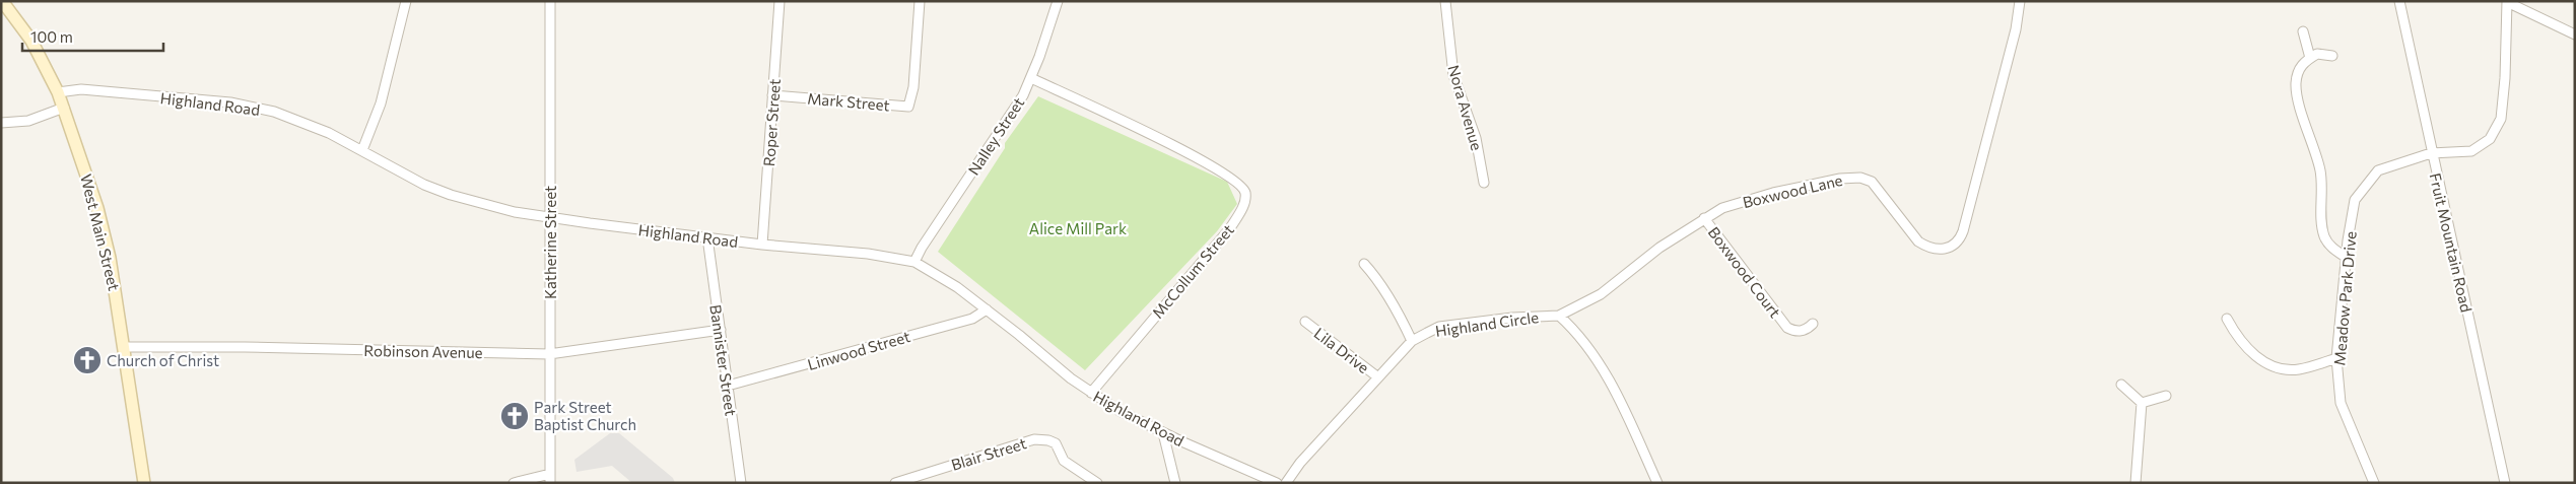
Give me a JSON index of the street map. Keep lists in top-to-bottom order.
{
  "streets": {
    "main road": ["West Main Street"],
    "street": [
      "Mark Street",
      "Highland Road",
      "Nora Avenue",
      "Roper Street",
      "Nalley Street",
      "Boxwood Lane",
      "Katherine Street",
      "Fruit Mountain Road",
      "McCollum Street",
      "Boxwood Court",
      "Meadow Park Drive",
      "Highland Circle",
      "Linwood Street",
      "Lila Drive",
      "Robinson Avenue",
      "Bannister Street",
      "Blair Street"
    ]
  },
  "crossings": [
    ["Mark Street", "Roper Street"],
    ["Highland Road", "Roper Street"],
    ["Highland Road", "Nalley Street"],
    ["Highland Road", "West Main Street"],
    ["Highland Road", "Katherine Street"],
    ["Highland Road", "McCollum Street"],
    ["Highland Road", "Linwood Street"],
    ["Highland Road", "Bannister Street"],
    ["Nalley Street", "McCollum Street"],
    ["Boxwood Lane", "Boxwood Court"],
    ["Boxwood Lane", "Highland Circle"],
    ["West Main Street", "Robinson Avenue"],
    ["Katherine Street", "Robinson Avenue"],
    ["Fruit Mountain Road", "Meadow Park Drive"],
    ["Highland Circle", "Lila Drive"],
    ["Linwood Street", "Bannister Street"],
    ["Robinson Avenue", "Bannister Street"]
  ],
  "parks": ["Alice Mill Park"],
  "places": {
    "church": ["Church of Christ", "Park Street Baptist Church"]
  },
  "scale_bar": "100 m"
}
